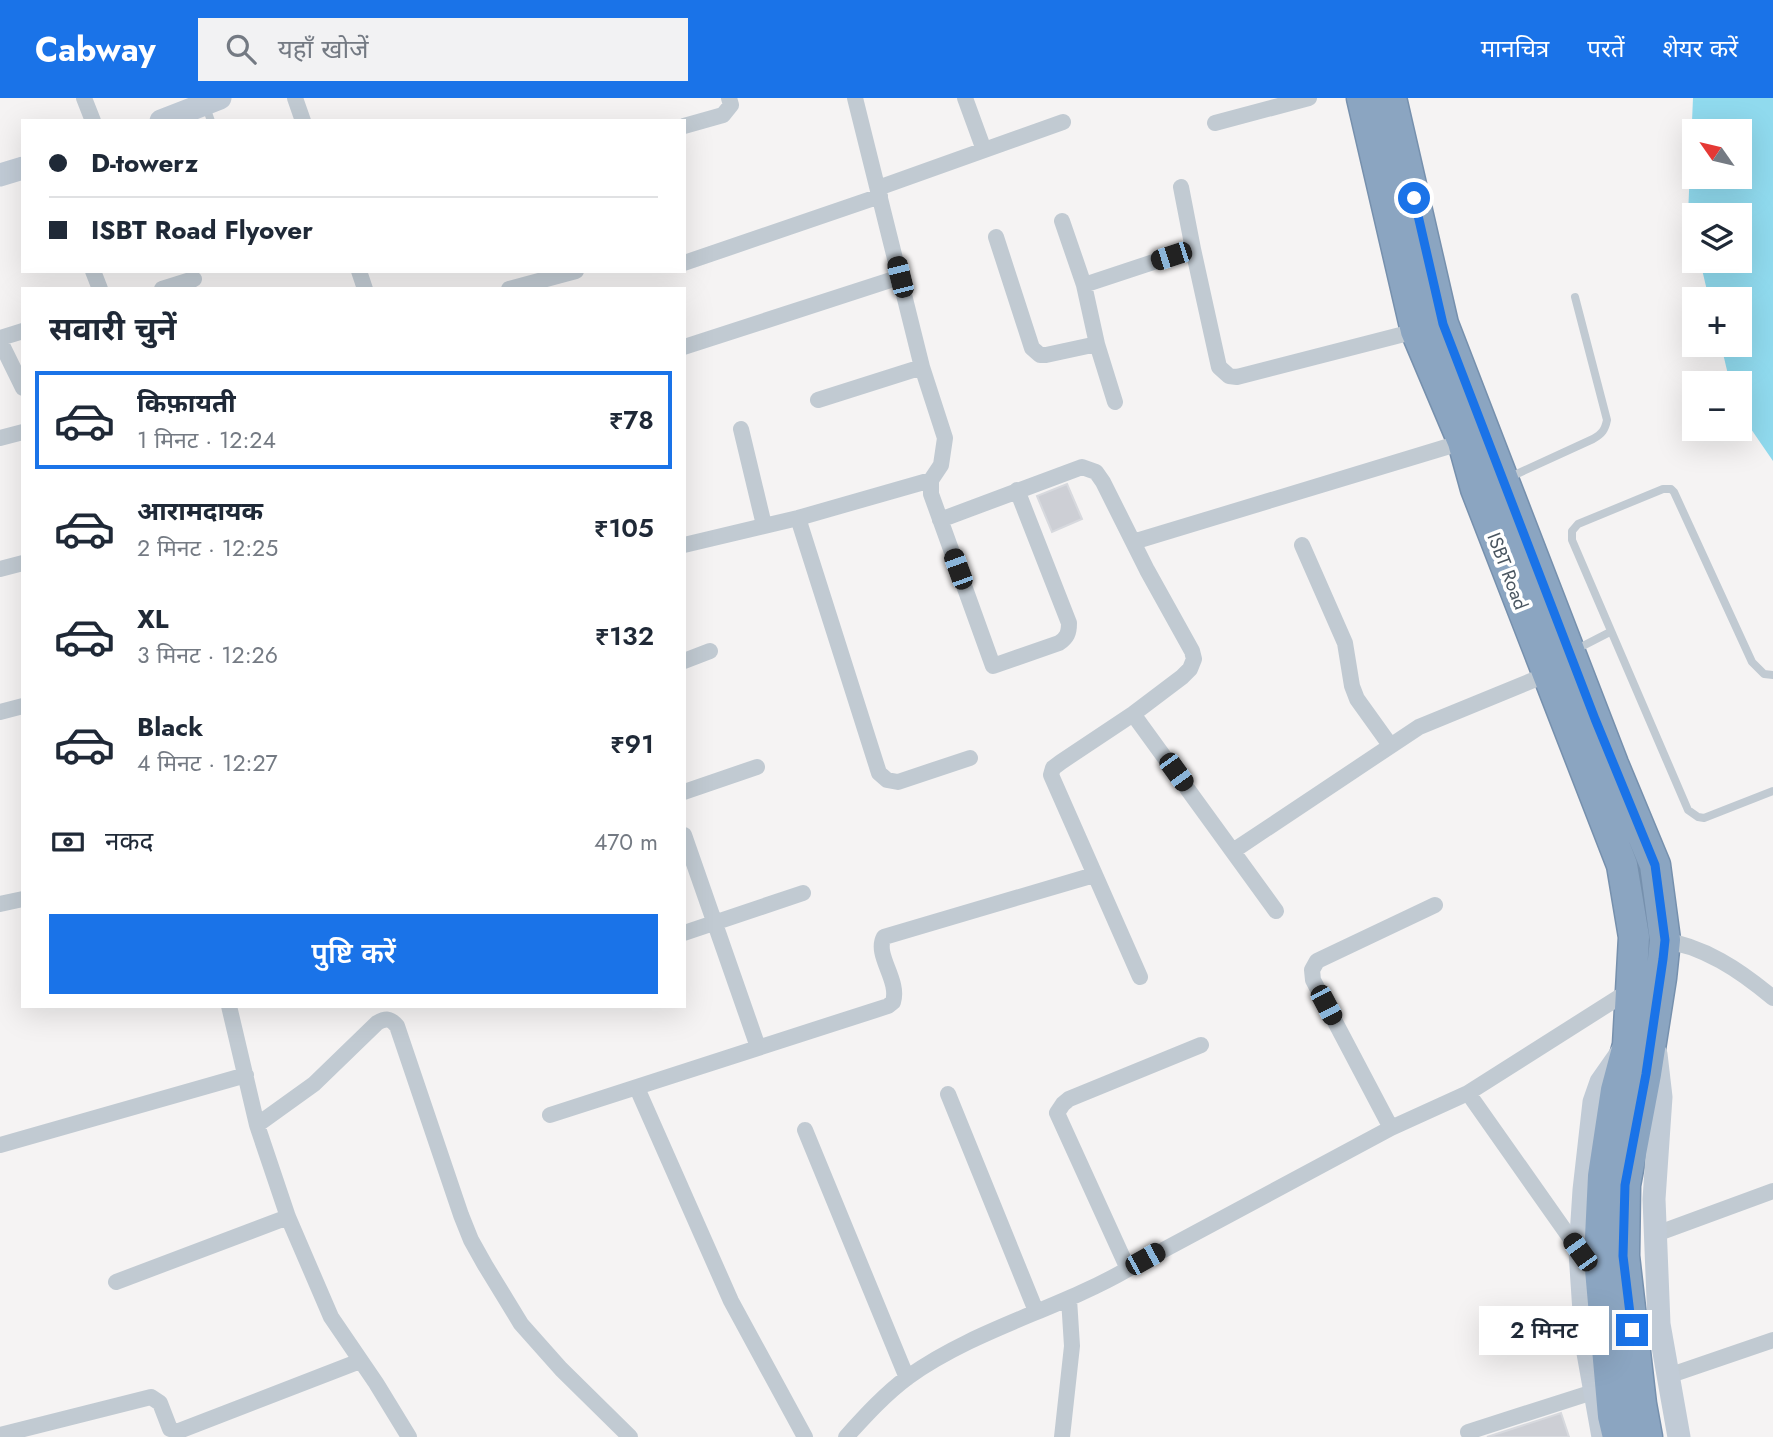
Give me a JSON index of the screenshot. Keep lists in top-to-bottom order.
{
  "streets": {
    "highway": ["ISBT Road"]
  },
  "north": "top left",
  "page": {
    "header": "Cabway",
    "search": "यहाँ खोजें",
    "nav": ["मानचित्र", "परतें", "शेयर करें"],
    "map_buttons": ["+", "−"],
    "banner": ["D-towerz", "ISBT Road Flyover"],
    "heading": "सवारी चुनें",
    "list": [
      {
        "name": "किफ़ायती",
        "note": "1 मिनट · 12:24",
        "value": "₹78"
      },
      {
        "name": "आरामदायक",
        "note": "2 मिनट · 12:25",
        "value": "₹105"
      },
      {
        "name": "XL",
        "note": "3 मिनट · 12:26",
        "value": "₹132"
      },
      {
        "name": "Black",
        "note": "4 मिनट · 12:27",
        "value": "₹91"
      }
    ],
    "pay": ["नकद", "470 m"],
    "buttons": "पुष्टि करें",
    "bubble": "2 मिनट"
  }
}
